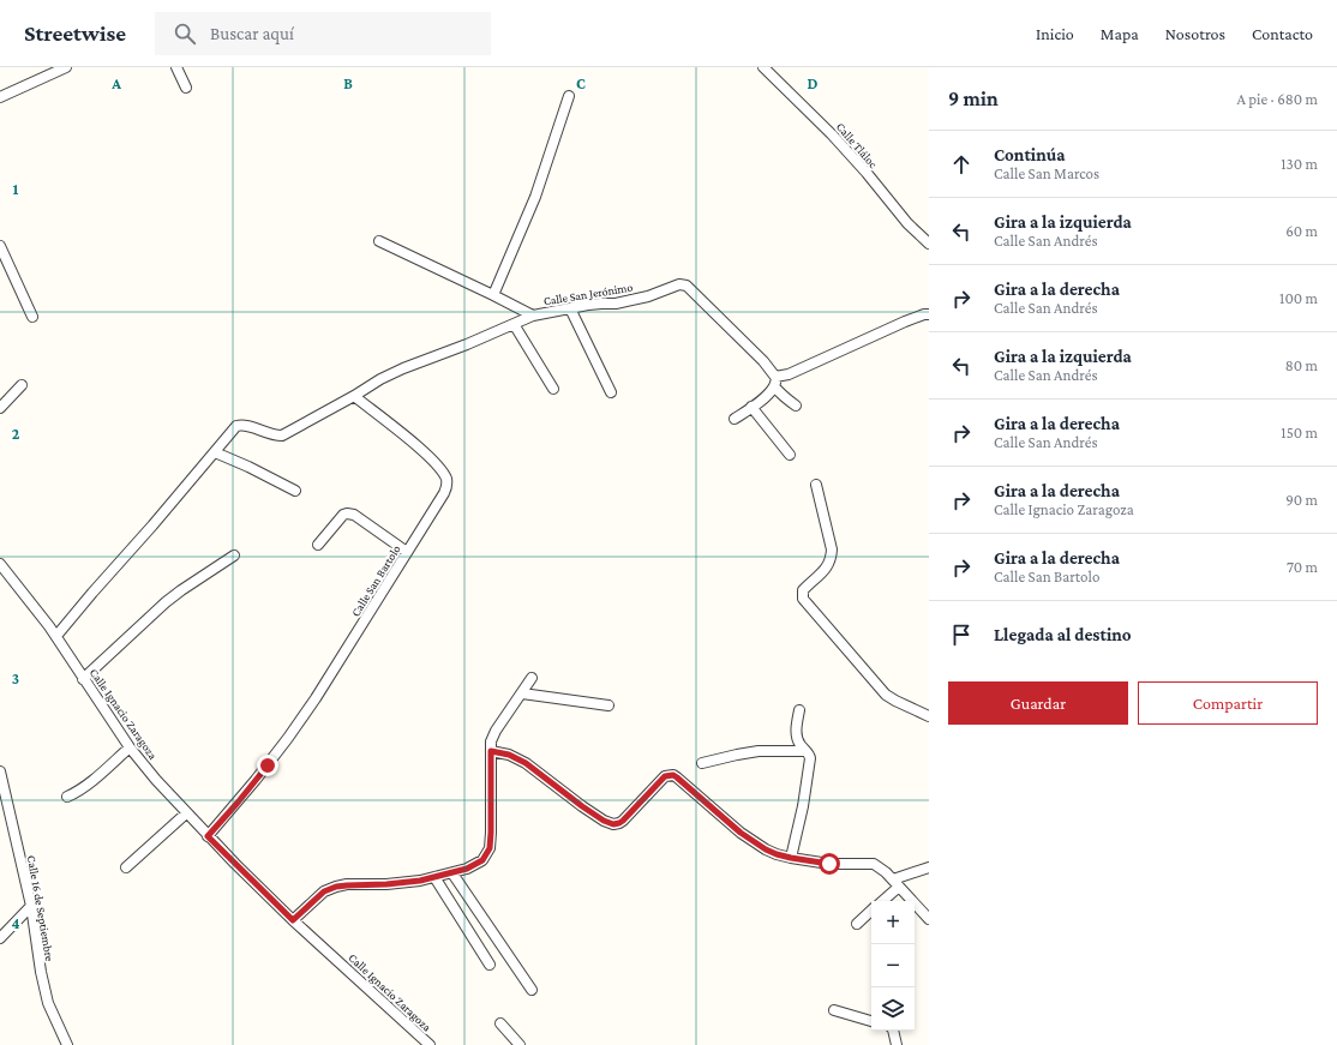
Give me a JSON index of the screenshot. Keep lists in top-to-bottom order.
{
  "streets": {
    "street": [
      "Calle Tláloc",
      "Calle San Jerónimo",
      "Calle San Bartolo",
      "Calle Ignacio Zaragoza",
      "Calle 16 de Septiembre"
    ]
  },
  "crossings": [
    ["Calle San Jerónimo", "Calle San Bartolo"],
    ["Calle San Bartolo", "Calle Ignacio Zaragoza"]
  ],
  "page": {
    "header": "Streetwise",
    "search": "Buscar aquí",
    "nav": [
      "Inicio",
      "Mapa",
      "Nosotros",
      "Contacto"
    ],
    "heading": ["9 min", "A pie · 680 m"],
    "list": [
      ["Continúa", "Calle San Marcos", "130 m"],
      ["Gira a la izquierda", "Calle San Andrés", "60 m"],
      ["Gira a la derecha", "Calle San Andrés", "100 m"],
      ["Gira a la izquierda", "Calle San Andrés", "80 m"],
      ["Gira a la derecha", "Calle San Andrés", "150 m"],
      ["Gira a la derecha", "Calle Ignacio Zaragoza", "90 m"],
      ["Gira a la derecha", "Calle San Bartolo", "70 m"],
      "Llegada al destino"
    ],
    "buttons": ["Guardar", "Compartir"],
    "map_buttons": ["+", "−"]
  },
  "grid": {
    "columns": [
      "A",
      "B",
      "C",
      "D"
    ],
    "rows": [
      "1",
      "2",
      "3",
      "4"
    ]
  }
}
